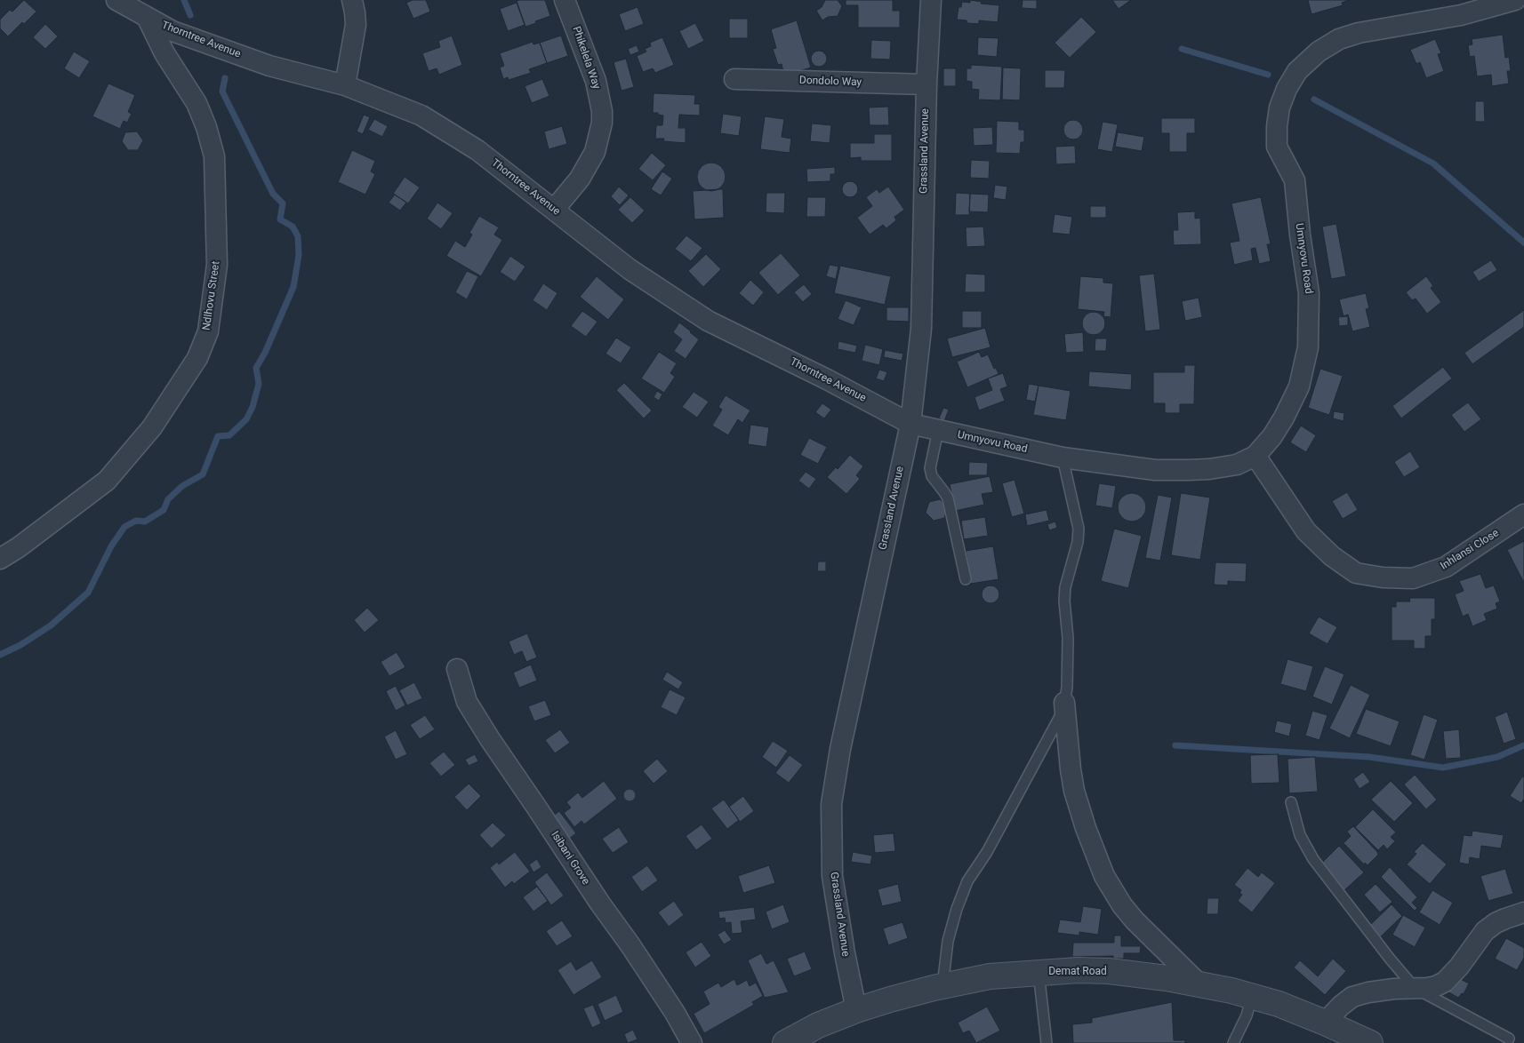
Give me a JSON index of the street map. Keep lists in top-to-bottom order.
{
  "streets": {
    "street": [
      "Thorntree Avenue",
      "Phikelela Way",
      "Dondolo Way",
      "Grassland Avenue",
      "Umnyovu Road",
      "Ndlhovu Street",
      "Inhlansi Close",
      "Isibani Grove",
      "Demat Road"
    ]
  },
  "crossings": [
    ["Thorntree Avenue", "Phikelela Way"],
    ["Thorntree Avenue", "Grassland Avenue"],
    ["Thorntree Avenue", "Umnyovu Road"],
    ["Thorntree Avenue", "Ndlhovu Street"],
    ["Dondolo Way", "Grassland Avenue"],
    ["Grassland Avenue", "Umnyovu Road"],
    ["Grassland Avenue", "Demat Road"],
    ["Umnyovu Road", "Inhlansi Close"]
  ]
}
